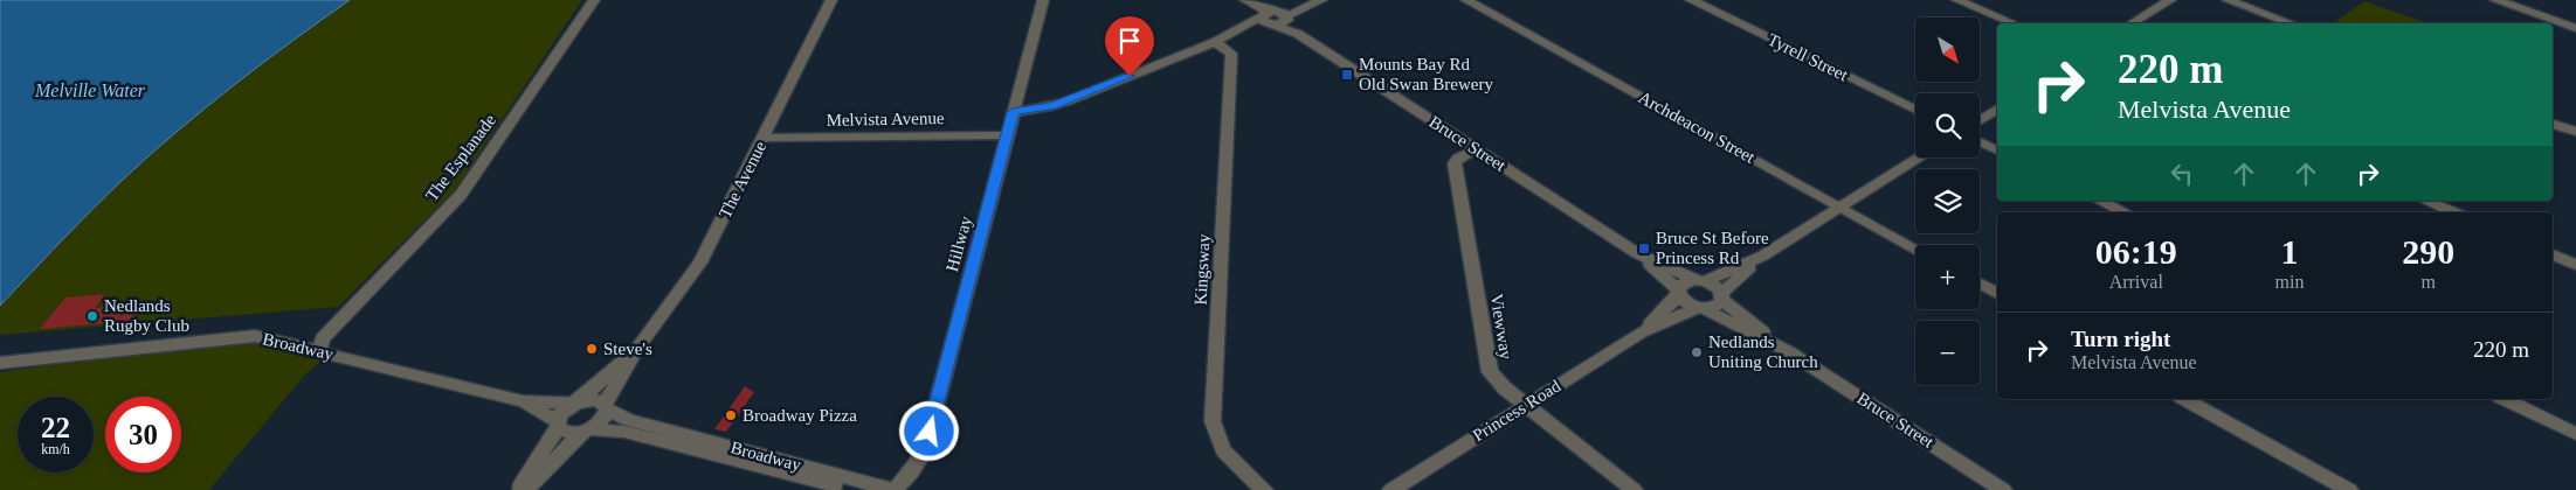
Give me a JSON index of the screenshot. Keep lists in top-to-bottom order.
{
  "streets": {
    "street": [
      "Tyrell Street",
      "Melvista Avenue",
      "Archdeacon Street",
      "Bruce Street",
      "The Esplanade",
      "The Avenue",
      "Hillway",
      "Kingsway",
      "Viewway",
      "Broadway",
      "Princess Road"
    ]
  },
  "crossings": [
    ["Melvista Avenue", "The Avenue"],
    ["Melvista Avenue", "Hillway"],
    ["Bruce Street", "Viewway"],
    ["Bruce Street", "Princess Road"],
    ["The Esplanade", "Broadway"],
    ["The Avenue", "Broadway"],
    ["Hillway", "Broadway"],
    ["Viewway", "Princess Road"]
  ],
  "water": ["Melville Water"],
  "places": {
    "transit": ["Mounts Bay Rd Old Swan Brewery", "Bruce St Before Princess Rd"],
    "other": [
      "Nedlands Rugby Club",
      "Steve's",
      "Nedlands Uniting Church",
      "Broadway Pizza"
    ]
  },
  "north": "bottom right",
  "page": {
    "map_buttons": ["+", "−"],
    "turn": ["220 m", "Melvista Avenue"],
    "eta": [
      "06:19",
      "Arrival",
      "1",
      "min",
      "290",
      "m"
    ],
    "list": [
      {
        "name": "Turn right",
        "note": "Melvista Avenue",
        "value": "220 m"
      }
    ],
    "speed": "22 km/h",
    "limit": "30"
  }
}
